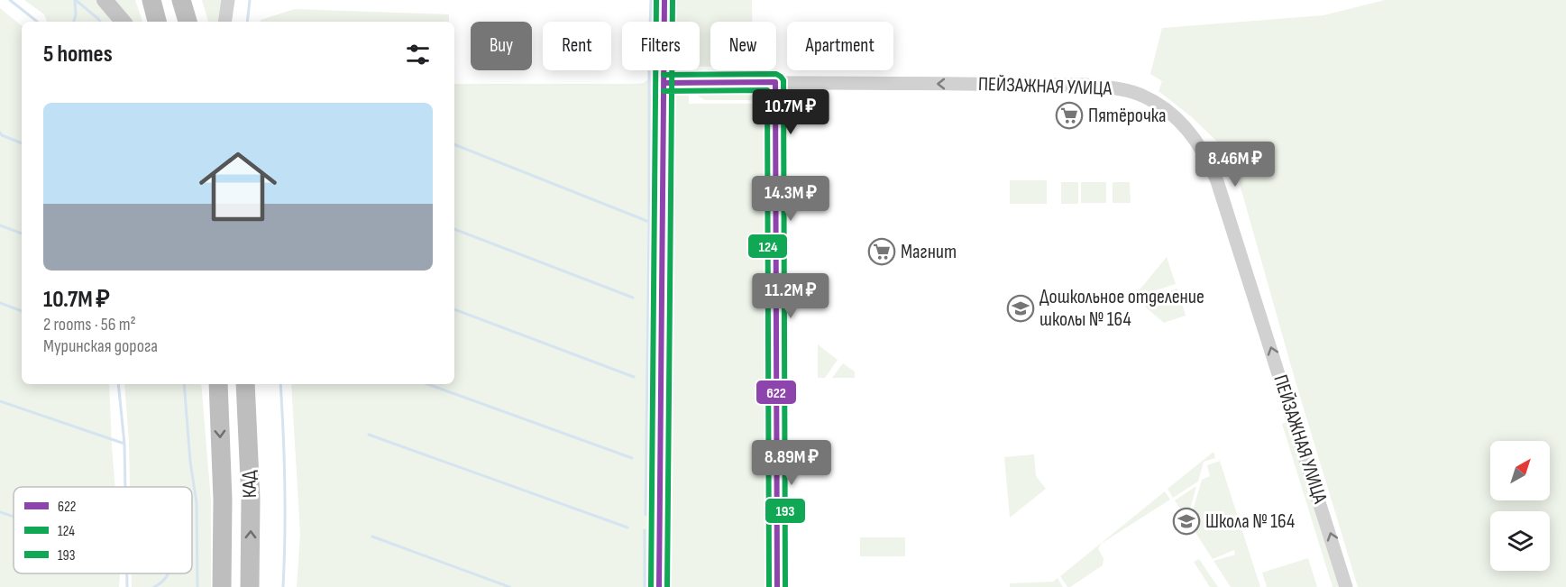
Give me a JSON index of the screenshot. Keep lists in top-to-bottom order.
{
  "streets": {
    "highway": ["КАД"],
    "street": ["ПЕЙЗАЖНАЯ УЛИЦА"]
  },
  "one_way": ["ПЕЙЗАЖНАЯ УЛИЦА"],
  "places": {
    "supermarket": ["Пятёрочка", "Магнит"],
    "school or university": ["Дошкольное отделение школы № 164", "Школа № 164"]
  },
  "lines": ["transit line 622", "transit line 124", "transit line 193"],
  "legend": ["622", "124", "193"],
  "north": "top right",
  "page": {
    "chip": [
      "Buy",
      "Rent",
      "Filters",
      "New",
      "Apartment"
    ],
    "heading": "5 homes",
    "list": [
      {
        "name": "10.7M ₽",
        "note": "2 rooms · 56 m² · Муринская дорога"
      }
    ],
    "price": [
      "10.7M ₽",
      "8.46M ₽",
      "14.3M ₽",
      "11.2M ₽",
      "8.89M ₽"
    ]
  }
}
